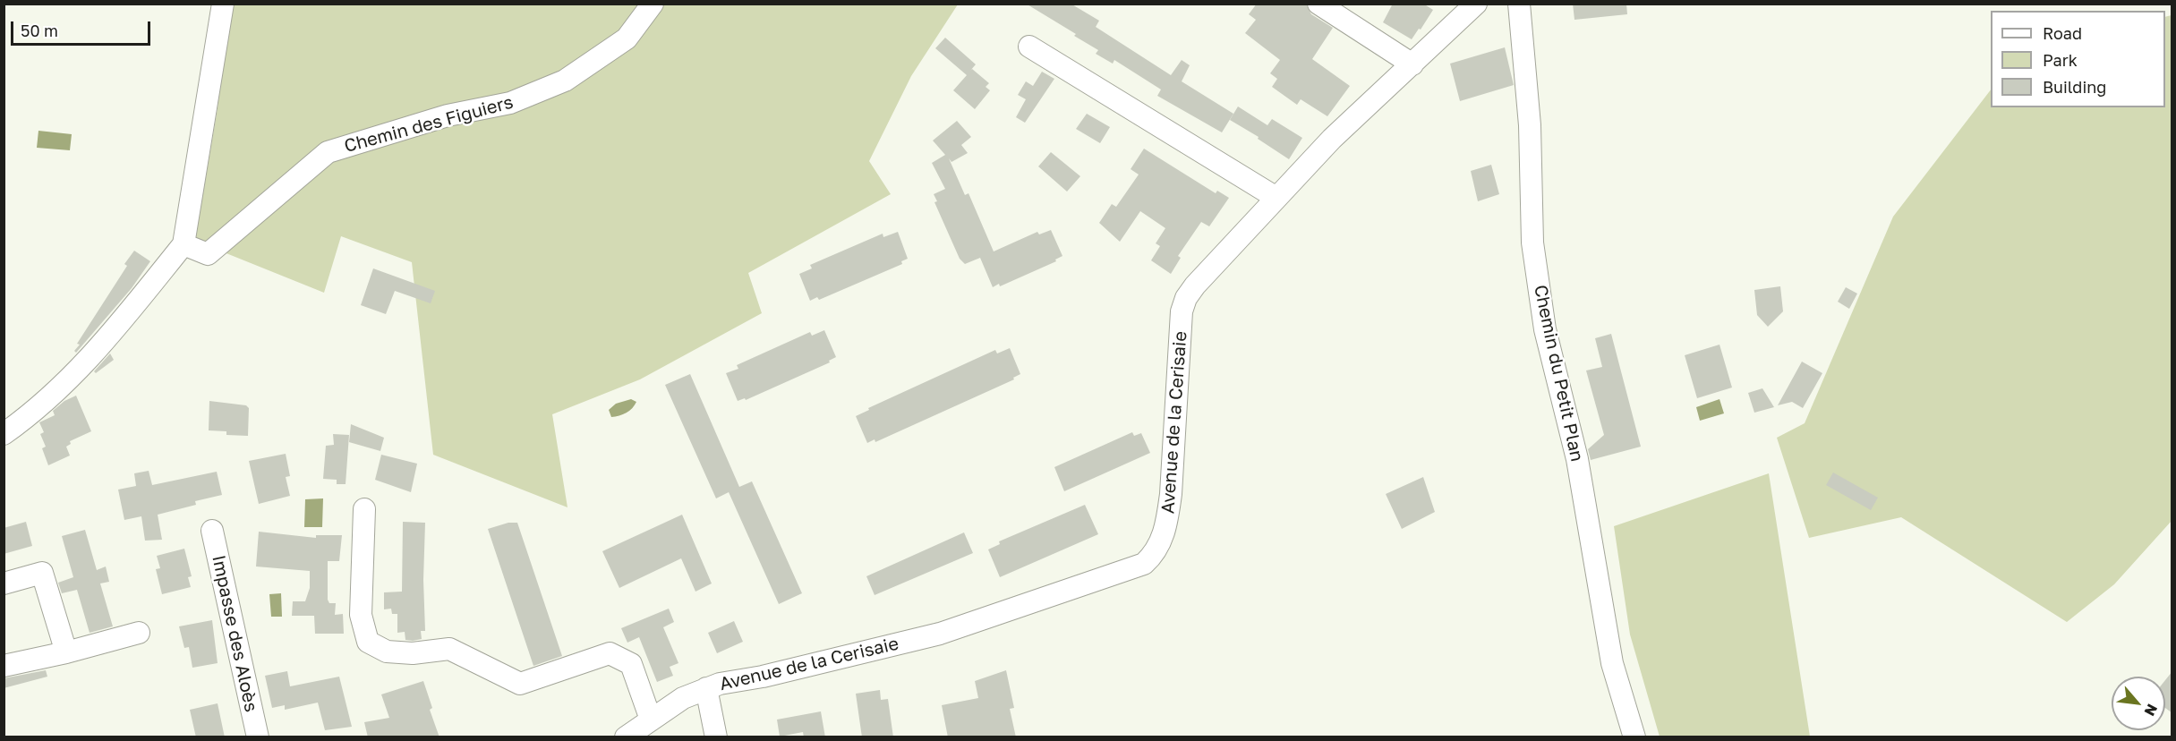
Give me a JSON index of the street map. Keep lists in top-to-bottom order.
{
  "streets": {
    "street": [
      "Chemin des Figuiers",
      "Chemin du Petit Plan",
      "Avenue de la Cerisaie",
      "Impasse des Aloès"
    ]
  },
  "legend": ["Road", "Park", "Building"],
  "scale_bar": "50 m",
  "north": "bottom right"
}
